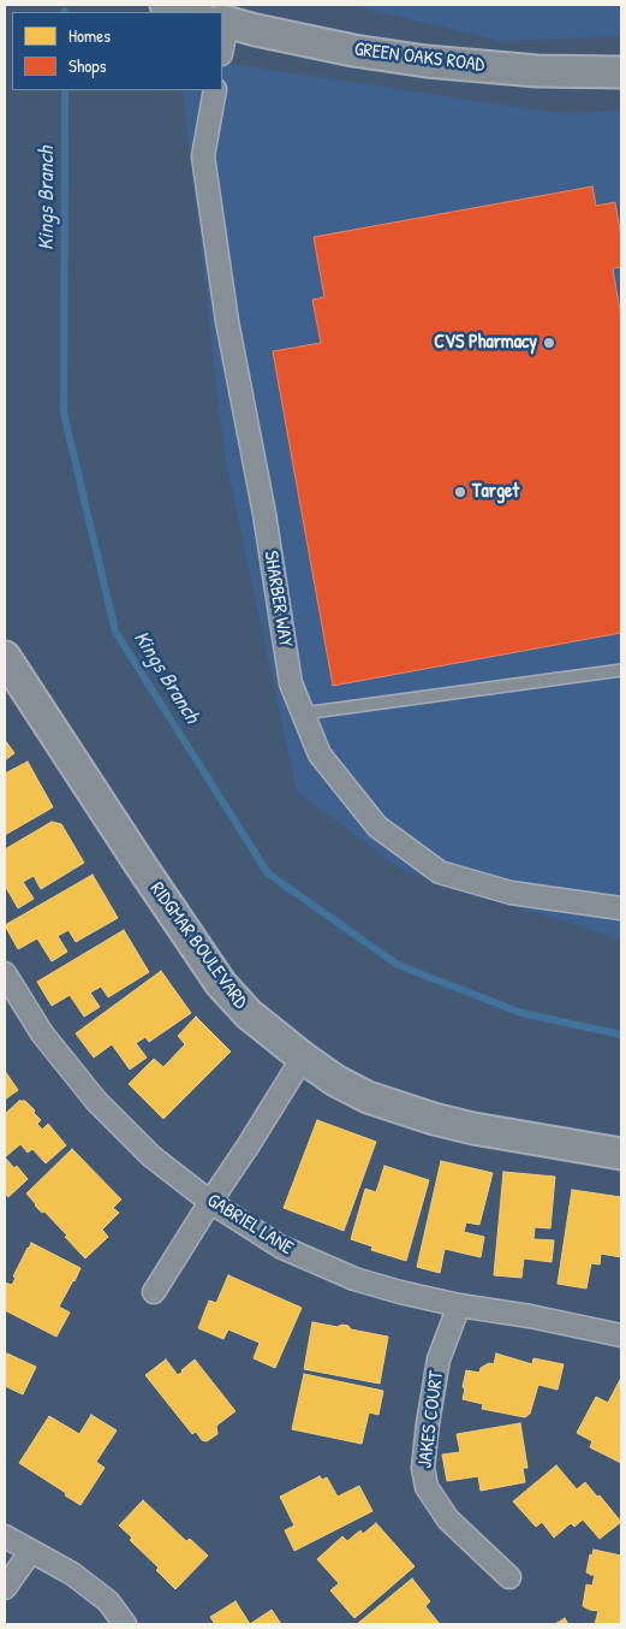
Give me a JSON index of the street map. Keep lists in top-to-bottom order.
{
  "streets": {
    "street": [
      "GREEN OAKS ROAD",
      "SHARBER WAY",
      "RIDGMAR BOULEVARD",
      "GABRIEL LANE",
      "JAKES COURT"
    ]
  },
  "crossings": [
    ["GABRIEL LANE", "JAKES COURT"]
  ],
  "water": ["Kings Branch"],
  "places": ["CVS Pharmacy", "Target"],
  "legend": ["Homes", "Shops"]
}
